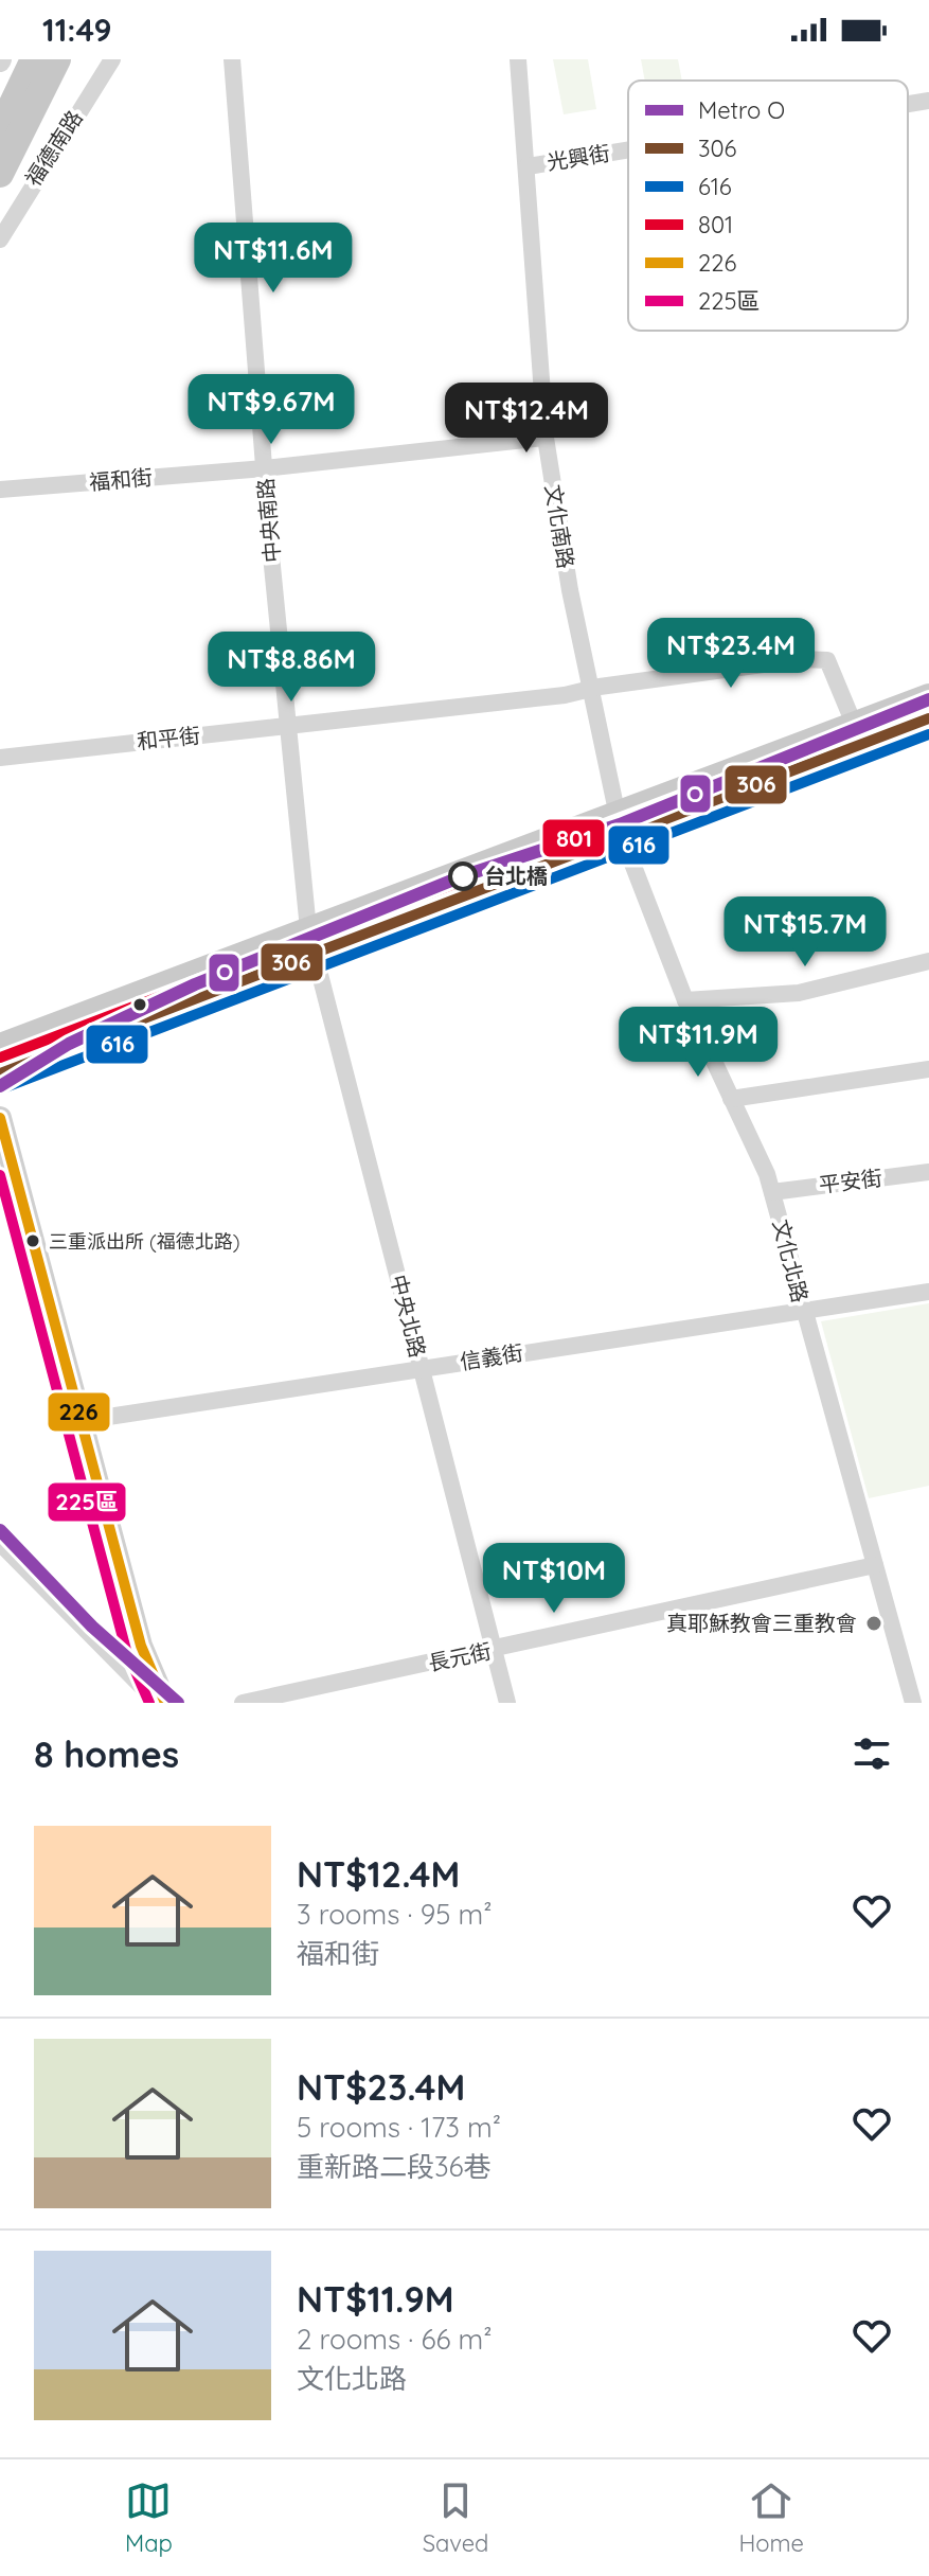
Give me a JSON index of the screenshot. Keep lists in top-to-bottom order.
{
  "streets": {
    "street": [
      "福德南路",
      "光興街",
      "福和街",
      "中央南路",
      "文化南路",
      "和平街",
      "平安街",
      "文化北路",
      "中央北路",
      "信義街",
      "長元街"
    ]
  },
  "crossings": [
    ["光興街", "文化南路"],
    ["福和街", "中央南路"],
    ["福和街", "文化南路"],
    ["中央南路", "和平街"],
    ["中央南路", "中央北路"],
    ["文化南路", "和平街"],
    ["文化南路", "文化北路"],
    ["平安街", "文化北路"],
    ["文化北路", "信義街"],
    ["文化北路", "長元街"],
    ["中央北路", "信義街"],
    ["中央北路", "長元街"]
  ],
  "places": ["台北橋", "三重派出所 (福德北路)", "真耶穌教會三重教會"],
  "lines": [
    "metro line O",
    "transit line 801",
    "transit line 306",
    "transit line 616",
    "transit line 226",
    "transit line 225區"
  ],
  "legend": [
    "Metro O",
    "306",
    "616",
    "801",
    "226",
    "225區"
  ],
  "page": {
    "status": "11:49",
    "price": [
      "NT$11.6M",
      "NT$9.67M",
      "NT$12.4M",
      "NT$23.4M",
      "NT$8.86M",
      "NT$15.7M",
      "NT$11.9M",
      "NT$10M"
    ],
    "heading": "8 homes",
    "list": [
      {
        "name": "NT$12.4M",
        "note": "3 rooms · 95 m² · 福和街"
      },
      {
        "name": "NT$23.4M",
        "note": "5 rooms · 173 m² · 重新路二段36巷"
      },
      {
        "name": "NT$11.9M",
        "note": "2 rooms · 66 m² · 文化北路"
      }
    ],
    "tabs": ["Map", "Saved", "Home"]
  }
}
